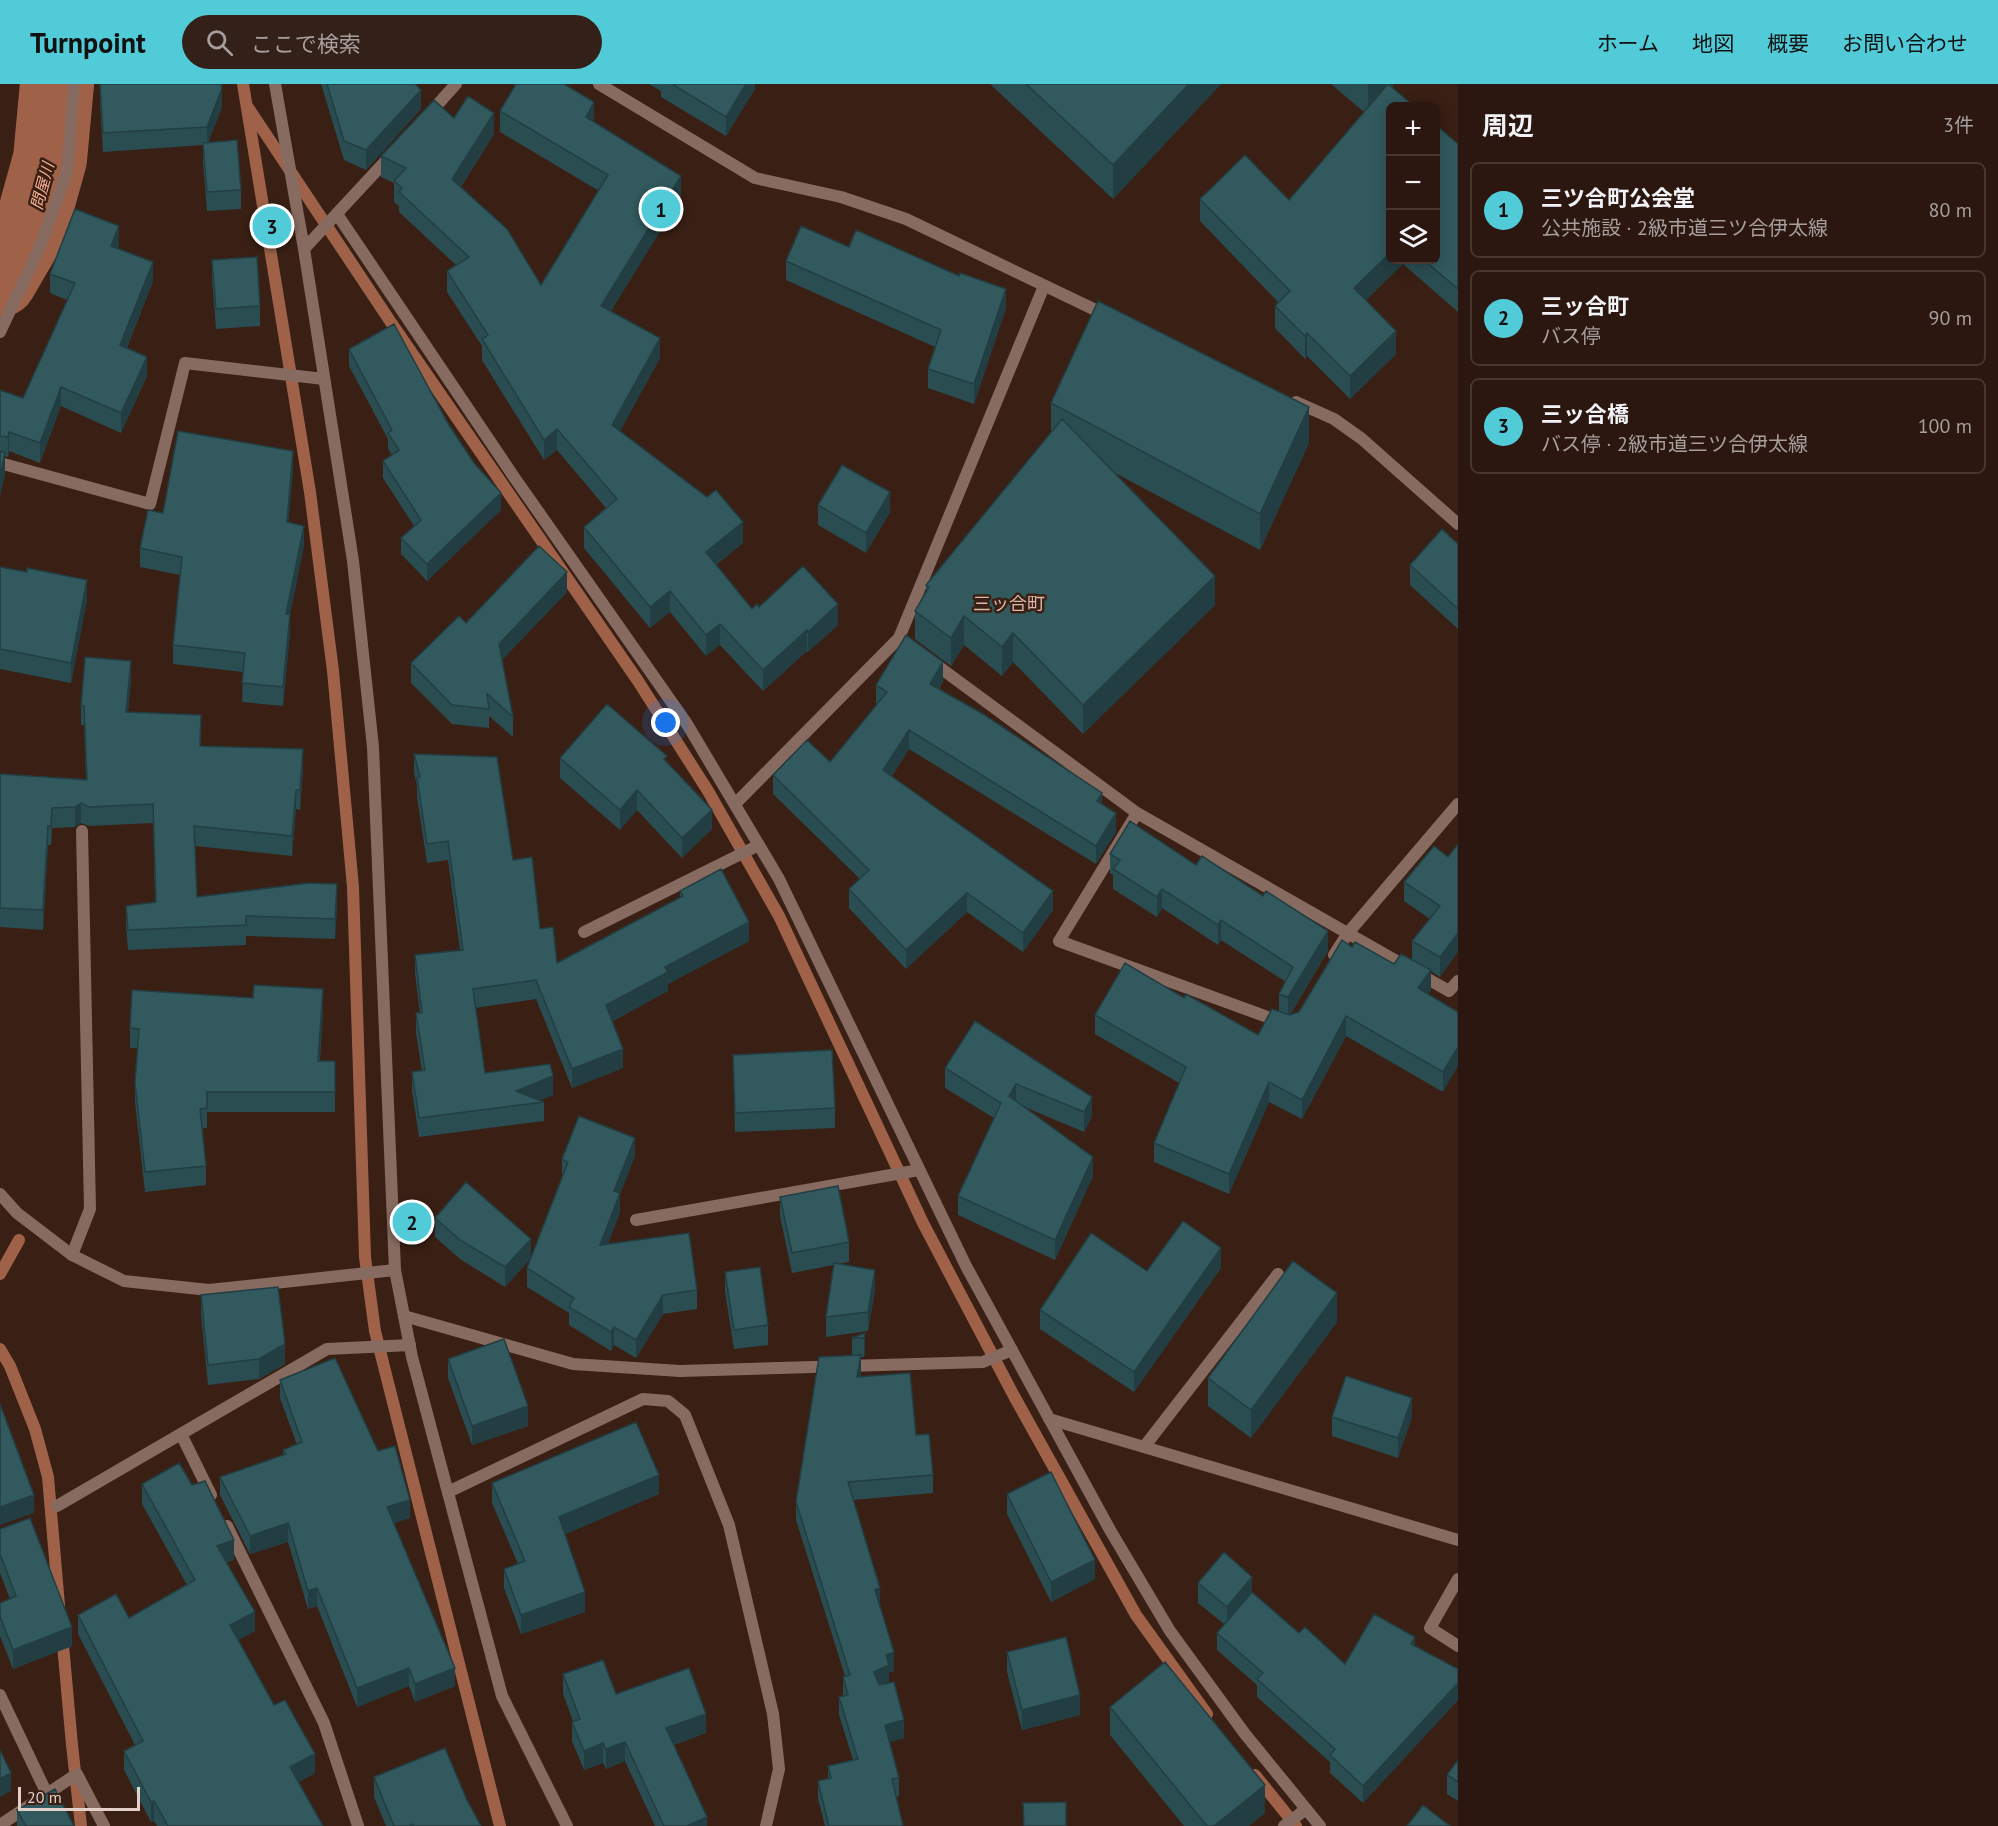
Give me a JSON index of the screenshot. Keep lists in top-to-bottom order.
{
  "districts": ["三ッ合町"],
  "water": ["問屋川"],
  "scale_bar": "20 m",
  "page": {
    "header": "Turnpoint",
    "search": "ここで検索",
    "nav": [
      "ホーム",
      "地図",
      "概要",
      "お問い合わせ"
    ],
    "heading": ["周辺", "3件"],
    "map_buttons": ["+", "−"],
    "list": [
      {
        "mark": "1",
        "name": "三ツ合町公会堂",
        "note": "公共施設 · 2級市道三ツ合伊太線",
        "value": "80 m"
      },
      {
        "mark": "2",
        "name": "三ッ合町",
        "note": "バス停",
        "value": "90 m"
      },
      {
        "mark": "3",
        "name": "三ッ合橋",
        "note": "バス停 · 2級市道三ツ合伊太線",
        "value": "100 m"
      }
    ],
    "pins": ["1", "3", "2"],
    "scale": "20 m"
  }
}
